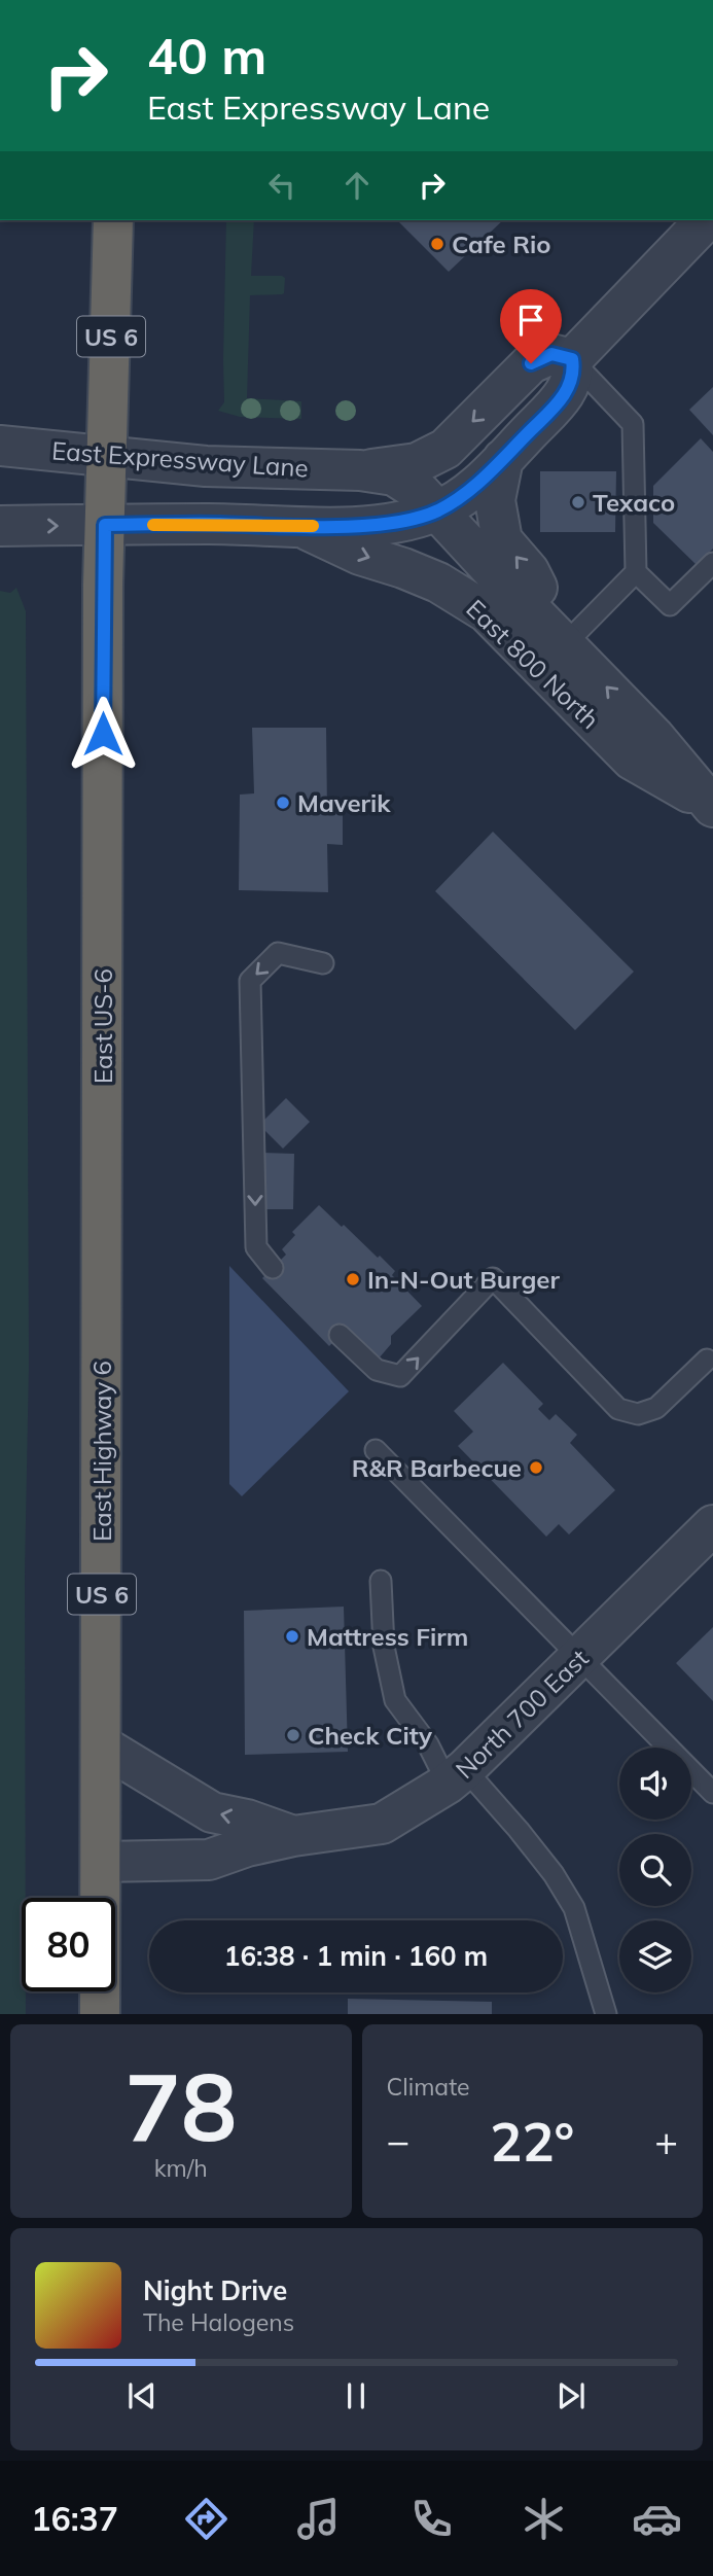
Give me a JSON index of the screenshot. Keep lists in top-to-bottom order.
{
  "streets": {
    "highway": ["US 6", "East US-6", "East Highway 6"],
    "street": ["East Expressway Lane", "East 800 North", "North 700 East"]
  },
  "crossings": [
    ["US 6", "East Expressway Lane"],
    ["US 6", "East US-6"],
    ["East Expressway Lane", "East 800 North"],
    ["East US-6", "East Highway 6"],
    ["East Highway 6", "North 700 East"]
  ],
  "places": [
    "Cafe Rio",
    "Texaco",
    "Maverik",
    "In-N-Out Burger",
    "R&R Barbecue",
    "Mattress Firm",
    "Check City"
  ],
  "page": {
    "turn": ["40 m", "East Expressway Lane"],
    "limit": "80",
    "trip": "16:38 · 1 min · 160 m",
    "tile": [
      ["78", "km/h"],
      "Climate"
    ],
    "heat": ["−", "22°", "+"],
    "song": ["Night Drive", "The Halogens"],
    "tabs": "16:37"
  }
}
